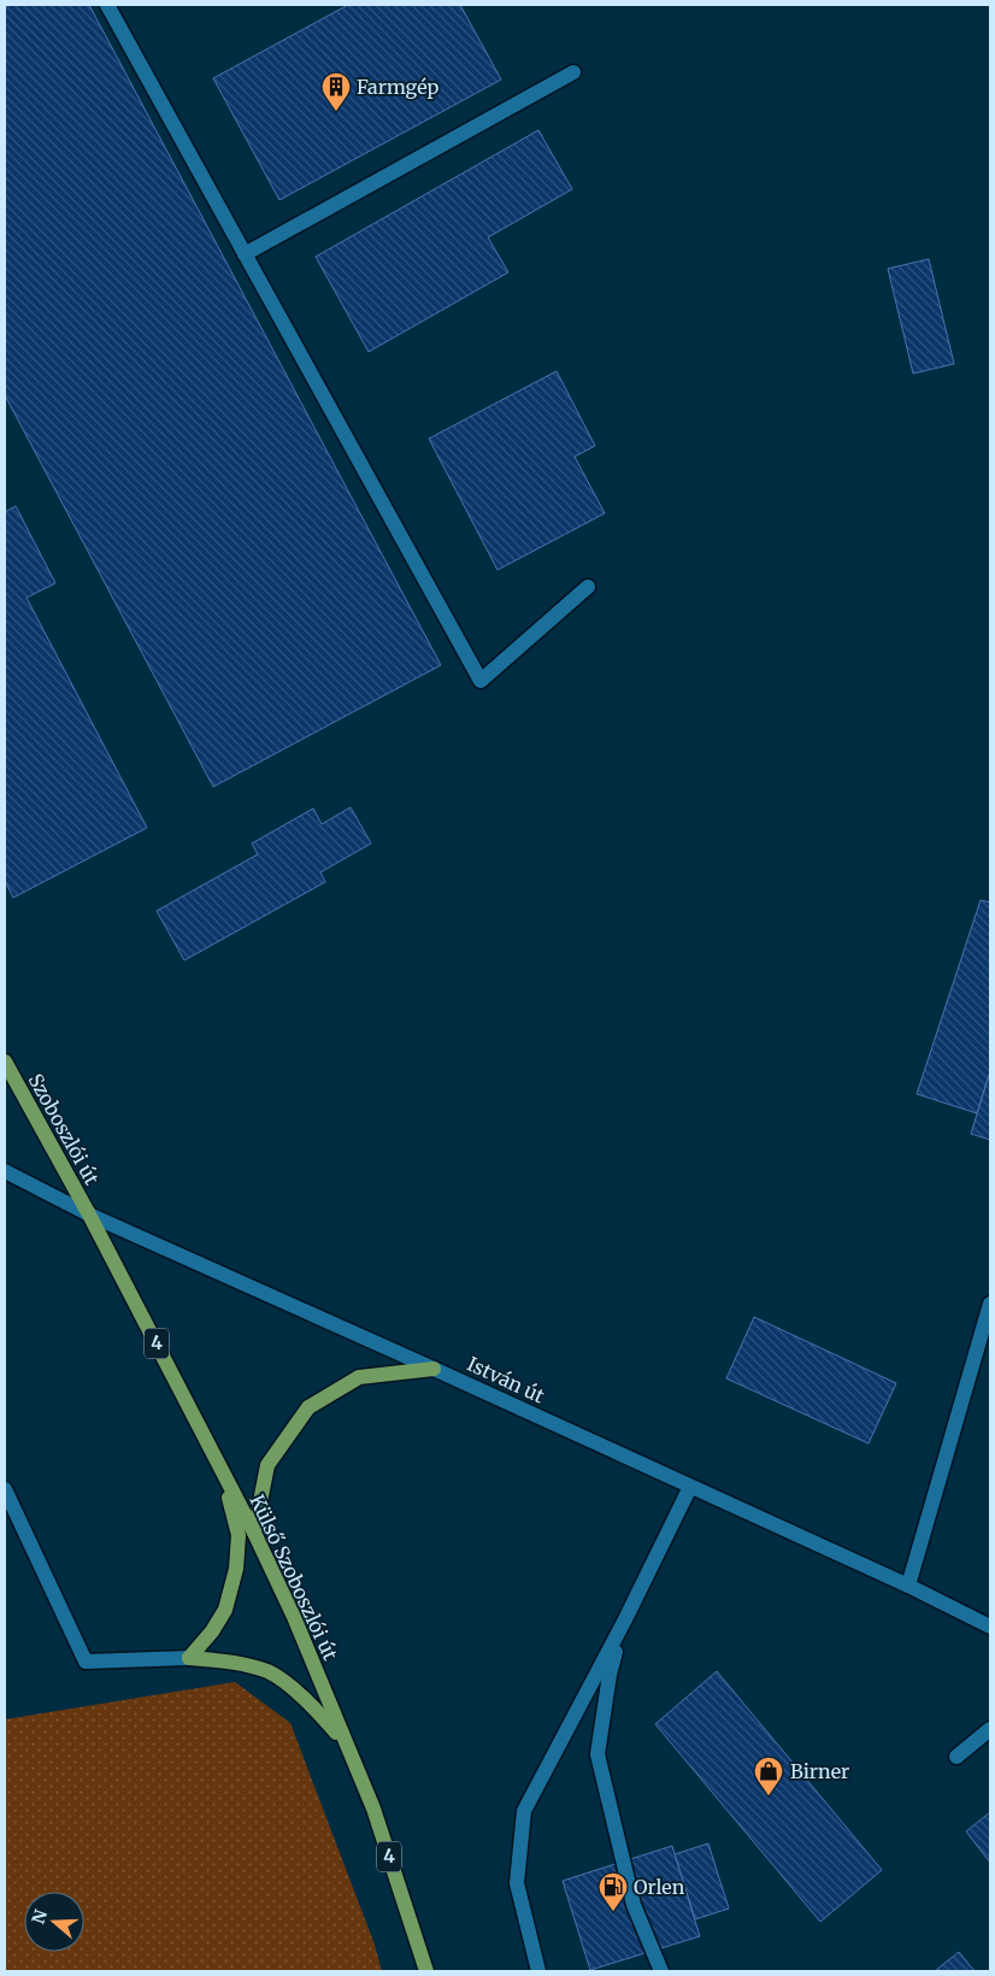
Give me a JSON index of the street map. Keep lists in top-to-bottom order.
{
  "streets": {
    "main road": ["Szoboszlói út", "4", "Külső Szoboszlói út"],
    "street": ["István út"]
  },
  "crossings": [
    ["Szoboszlói út", "István út"],
    ["Szoboszlói út", "Külső Szoboszlói út"],
    ["István út", "Külső Szoboszlói út"]
  ],
  "places": {
    "building": ["Farmgép"],
    "shop": ["Birner"],
    "fuel station": ["Orlen"]
  },
  "north": "left"
}
